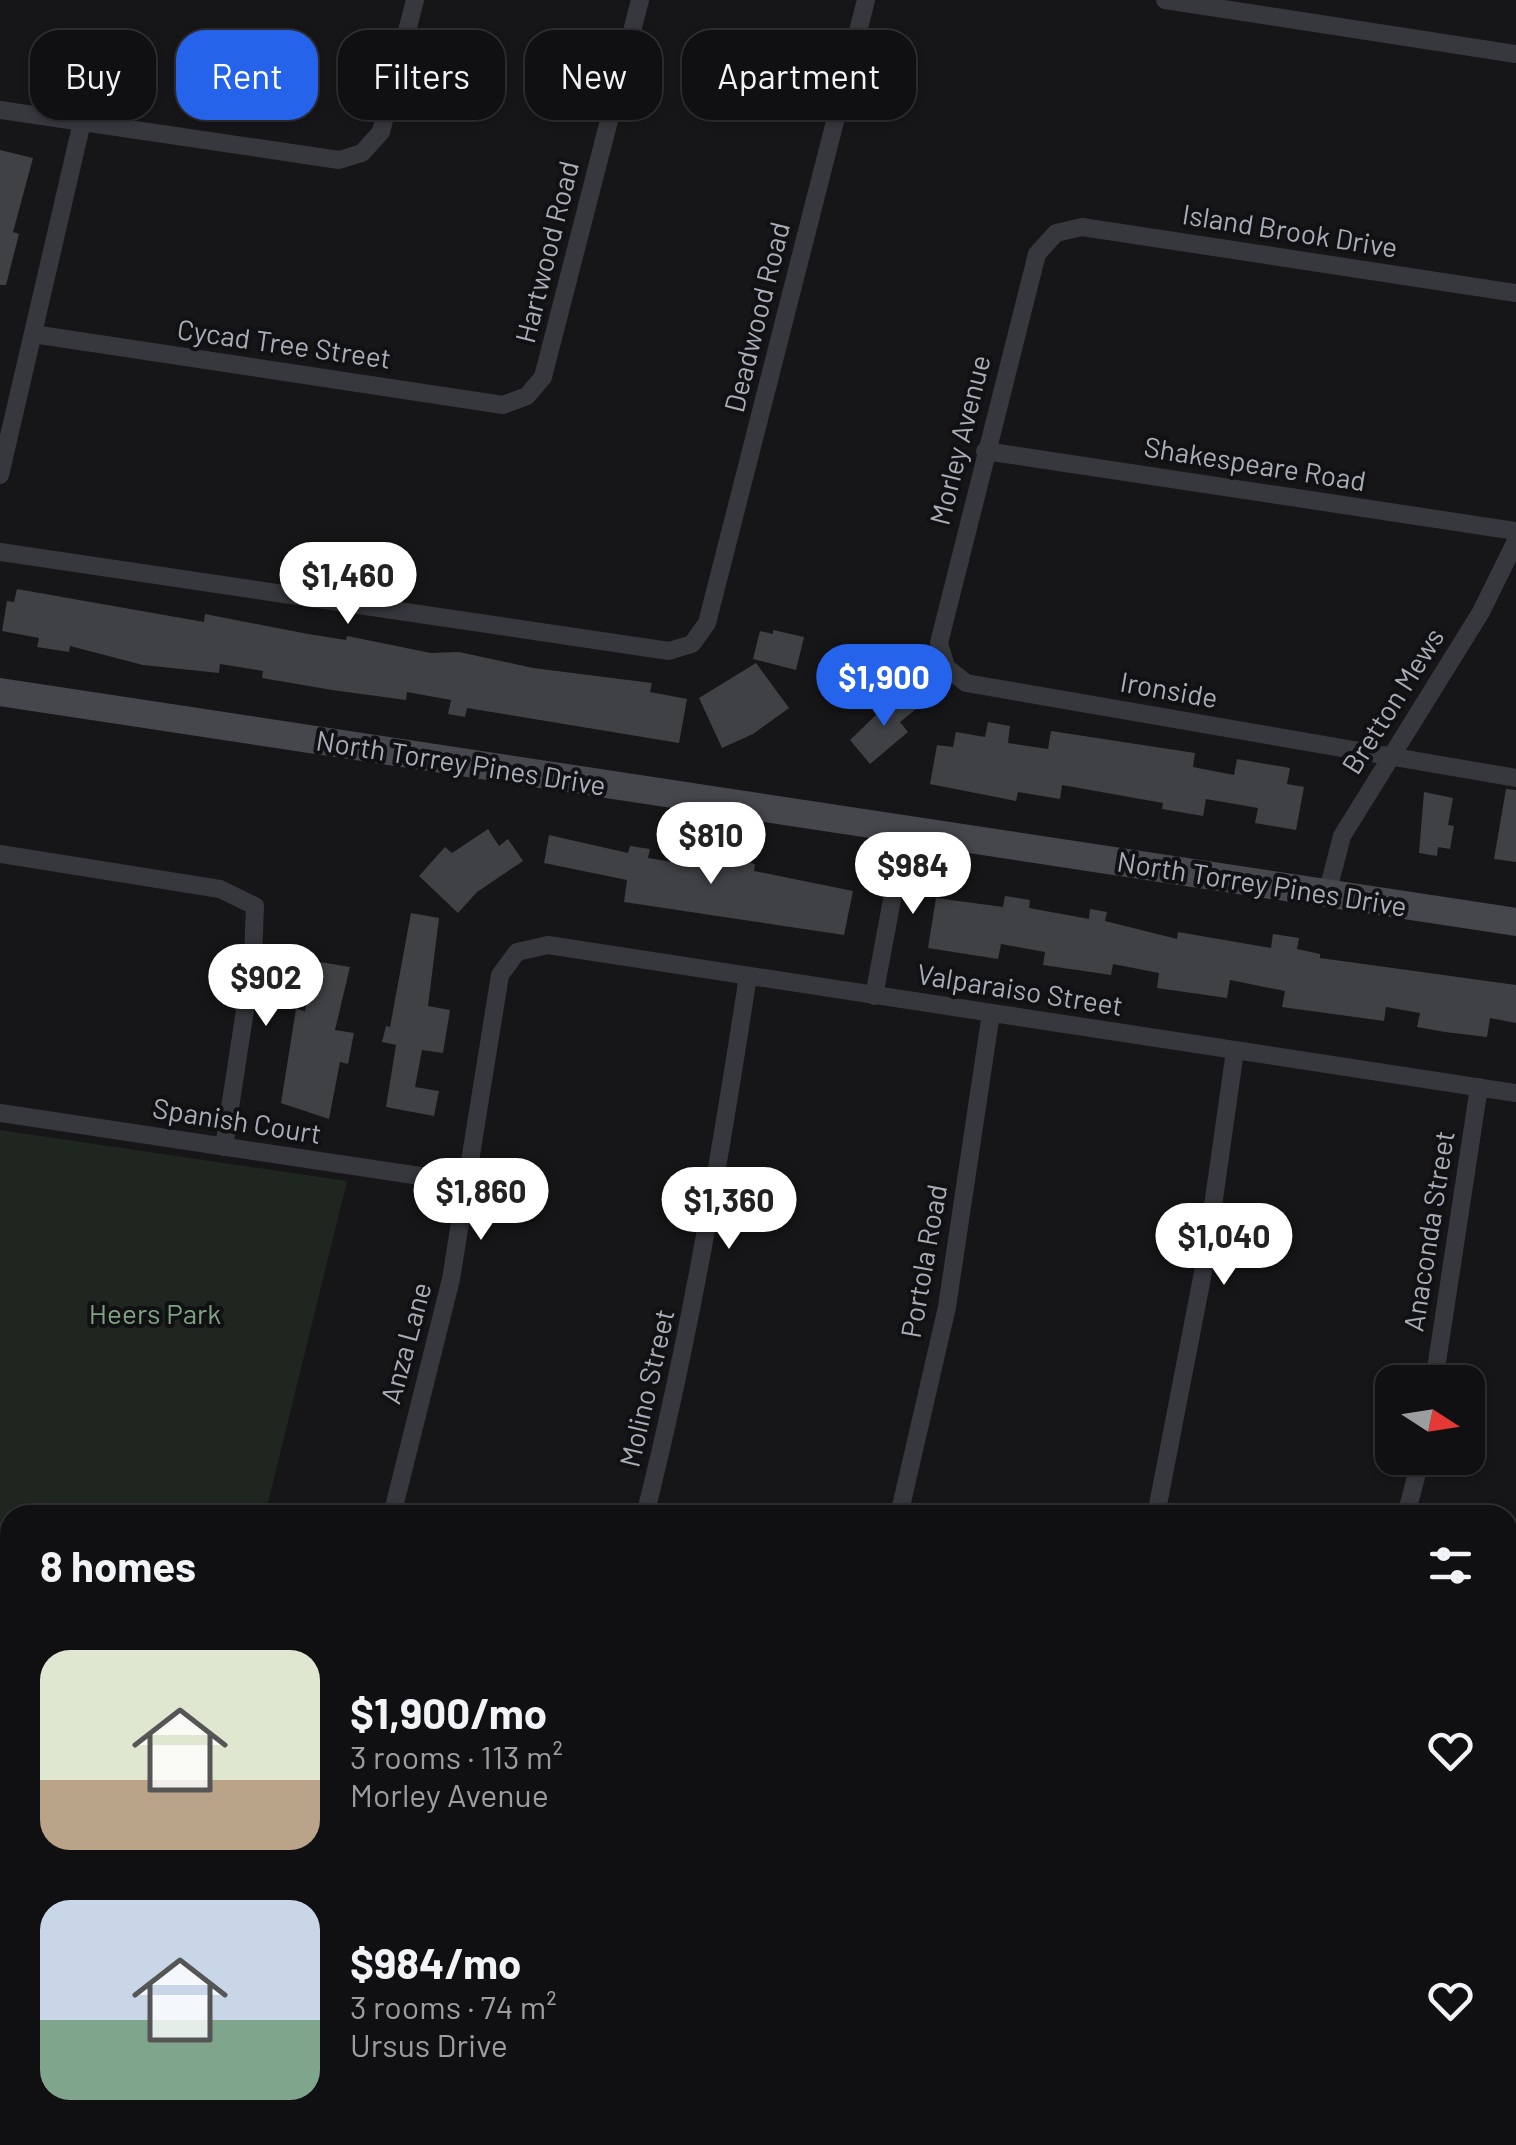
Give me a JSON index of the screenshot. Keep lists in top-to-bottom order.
{
  "streets": {
    "main road": ["North Torrey Pines Drive"],
    "street": [
      "Island Brook Drive",
      "Hartwood Road",
      "Deadwood Road",
      "Cycad Tree Street",
      "Morley Avenue",
      "Shakespeare Road",
      "Ironside",
      "Bretton Mews",
      "Valparaiso Street",
      "Spanish Court",
      "Anaconda Street",
      "Portola Road",
      "Anza Lane",
      "Molino Street"
    ]
  },
  "crossings": [
    ["Island Brook Drive", "Morley Avenue"],
    ["Hartwood Road", "Cycad Tree Street"],
    ["Morley Avenue", "Shakespeare Road"],
    ["Morley Avenue", "Ironside"],
    ["Ironside", "Bretton Mews"],
    ["Bretton Mews", "North Torrey Pines Drive"],
    ["Valparaiso Street", "Anaconda Street"],
    ["Valparaiso Street", "Portola Road"],
    ["Valparaiso Street", "Anza Lane"],
    ["Valparaiso Street", "Molino Street"],
    ["Spanish Court", "Anza Lane"]
  ],
  "parks": ["Heers Park"],
  "north": "right",
  "page": {
    "chip": [
      "Buy",
      "Rent",
      "Filters",
      "New",
      "Apartment"
    ],
    "price": [
      "$1,460",
      "$1,900",
      "$810",
      "$984",
      "$902",
      "$1,860",
      "$1,360",
      "$1,040"
    ],
    "heading": "8 homes",
    "list": [
      {
        "name": "$1,900/mo",
        "note": "3 rooms · 113 m² · Morley Avenue"
      },
      {
        "name": "$984/mo",
        "note": "3 rooms · 74 m² · Ursus Drive"
      }
    ]
  }
}
